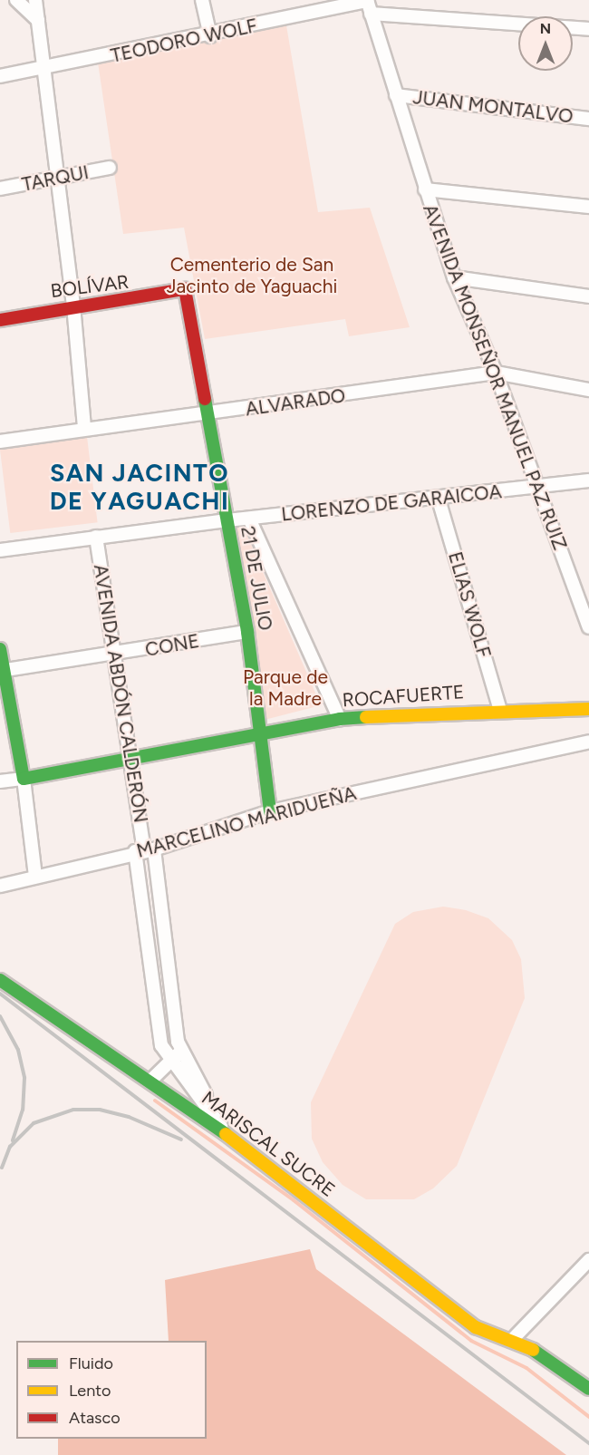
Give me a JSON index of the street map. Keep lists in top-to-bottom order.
{
  "streets": {
    "street": [
      "TEODORO WOLF",
      "JUAN MONTALVO",
      "TARQUI",
      "BOLÍVAR",
      "AVENIDA MONSEÑOR MANUEL PAZ RUIZ",
      "ALVARADO",
      "LORENZO DE GARAICOA",
      "21 DE JULIO",
      "ELIAS WOLF",
      "CONE",
      "AVENIDA ABDÓN CALDERÓN",
      "ROCAFUERTE",
      "MARCELINO MARIDUEÑA",
      "MARISCAL SUCRE"
    ]
  },
  "crossings": [
    ["TEODORO WOLF", "AVENIDA MONSEÑOR MANUEL PAZ RUIZ"],
    ["JUAN MONTALVO", "AVENIDA MONSEÑOR MANUEL PAZ RUIZ"],
    ["BOLÍVAR", "21 DE JULIO"],
    ["AVENIDA MONSEÑOR MANUEL PAZ RUIZ", "ALVARADO"],
    ["AVENIDA MONSEÑOR MANUEL PAZ RUIZ", "LORENZO DE GARAICOA"],
    ["ALVARADO", "21 DE JULIO"],
    ["LORENZO DE GARAICOA", "21 DE JULIO"],
    ["LORENZO DE GARAICOA", "ELIAS WOLF"],
    ["LORENZO DE GARAICOA", "AVENIDA ABDÓN CALDERÓN"],
    ["21 DE JULIO", "CONE"],
    ["21 DE JULIO", "ROCAFUERTE"],
    ["21 DE JULIO", "MARCELINO MARIDUEÑA"],
    ["ELIAS WOLF", "ROCAFUERTE"],
    ["CONE", "AVENIDA ABDÓN CALDERÓN"],
    ["AVENIDA ABDÓN CALDERÓN", "ROCAFUERTE"],
    ["AVENIDA ABDÓN CALDERÓN", "MARCELINO MARIDUEÑA"],
    ["AVENIDA ABDÓN CALDERÓN", "MARISCAL SUCRE"]
  ],
  "districts": ["SAN JACINTO DE YAGUACHI"],
  "parks": ["Cementerio de San Jacinto de Yaguachi", "Parque de la Madre"],
  "legend": ["Fluido", "Lento", "Atasco"],
  "north": "top"
}
